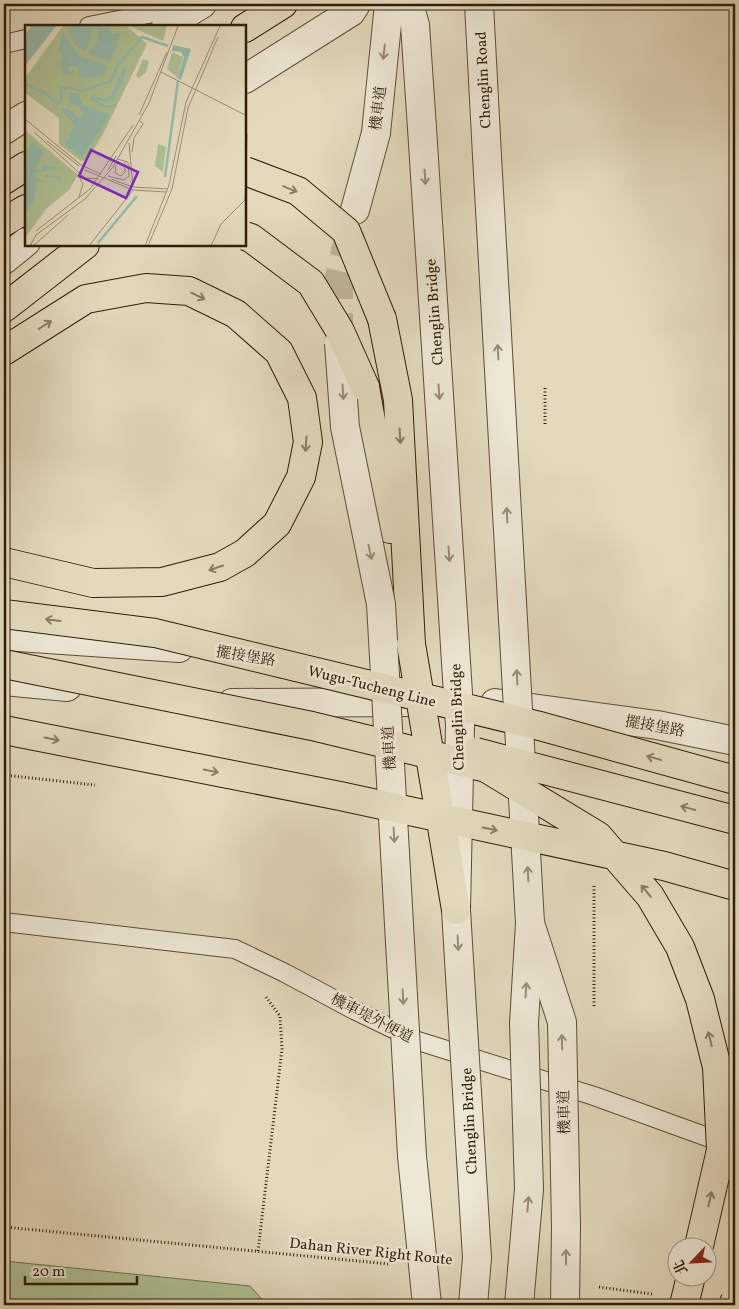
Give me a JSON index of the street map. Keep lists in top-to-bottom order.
{
  "streets": {
    "highway": ["Wugu-Tucheng Line"],
    "street": [
      "Chenglin Road",
      "機車道",
      "Chenglin Bridge",
      "擺接堡路"
    ],
    "lane": ["機車堤外便道"],
    "path": ["Dahan River Right Route"]
  },
  "crossings": [
    ["Chenglin Road", "機車道"]
  ],
  "one_way": ["Chenglin Road", "Chenglin Bridge"],
  "scale_bar": "20 m",
  "north": "bottom left"
}
